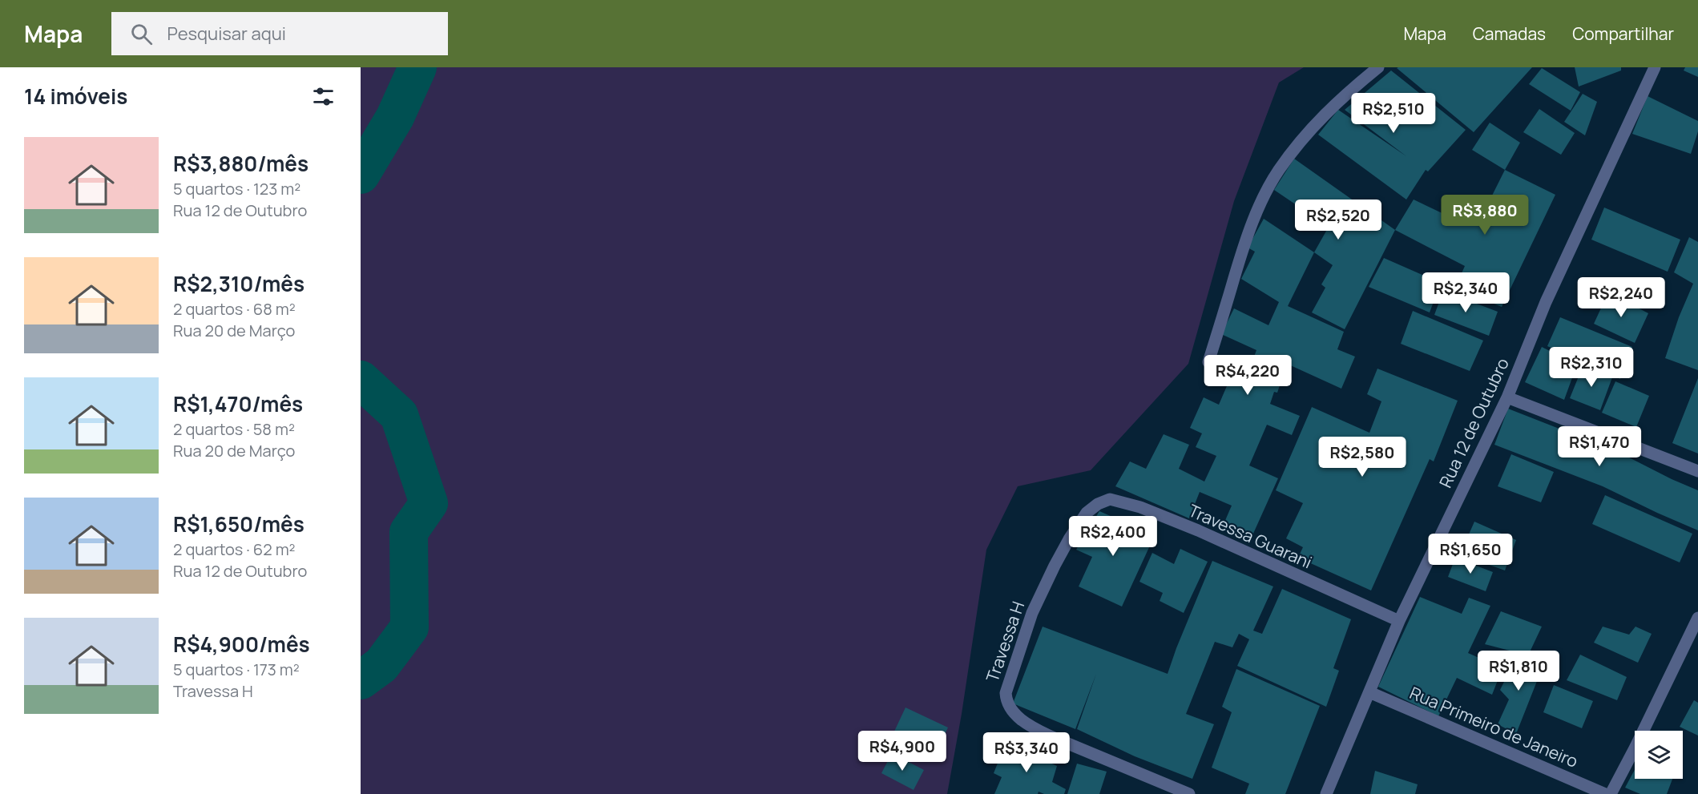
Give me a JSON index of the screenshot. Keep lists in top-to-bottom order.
{
  "streets": {
    "street": [
      "Rua 12 de Outubro",
      "Travessa Guarani",
      "Travessa H",
      "Rua Primeiro de Janeiro"
    ]
  },
  "crossings": [
    ["Rua 12 de Outubro", "Travessa Guarani"],
    ["Rua 12 de Outubro", "Rua Primeiro de Janeiro"],
    ["Travessa Guarani", "Travessa H"]
  ],
  "page": {
    "header": "Mapa",
    "search": "Pesquisar aqui",
    "nav": ["Mapa", "Camadas", "Compartilhar"],
    "heading": "14 imóveis",
    "price": [
      "R$2,510",
      "R$3,880",
      "R$2,520",
      "R$2,340",
      "R$2,240",
      "R$2,310",
      "R$4,220",
      "R$1,470",
      "R$2,580",
      "R$2,400",
      "R$1,650",
      "R$1,810",
      "R$4,900",
      "R$3,340"
    ],
    "list": [
      {
        "name": "R$3,880/mês",
        "note": "5 quartos · 123 m² · Rua 12 de Outubro"
      },
      {
        "name": "R$2,310/mês",
        "note": "2 quartos · 68 m² · Rua 20 de Março"
      },
      {
        "name": "R$1,470/mês",
        "note": "2 quartos · 58 m² · Rua 20 de Março"
      },
      {
        "name": "R$1,650/mês",
        "note": "2 quartos · 62 m² · Rua 12 de Outubro"
      },
      {
        "name": "R$4,900/mês",
        "note": "5 quartos · 173 m² · Travessa H"
      }
    ]
  }
}
